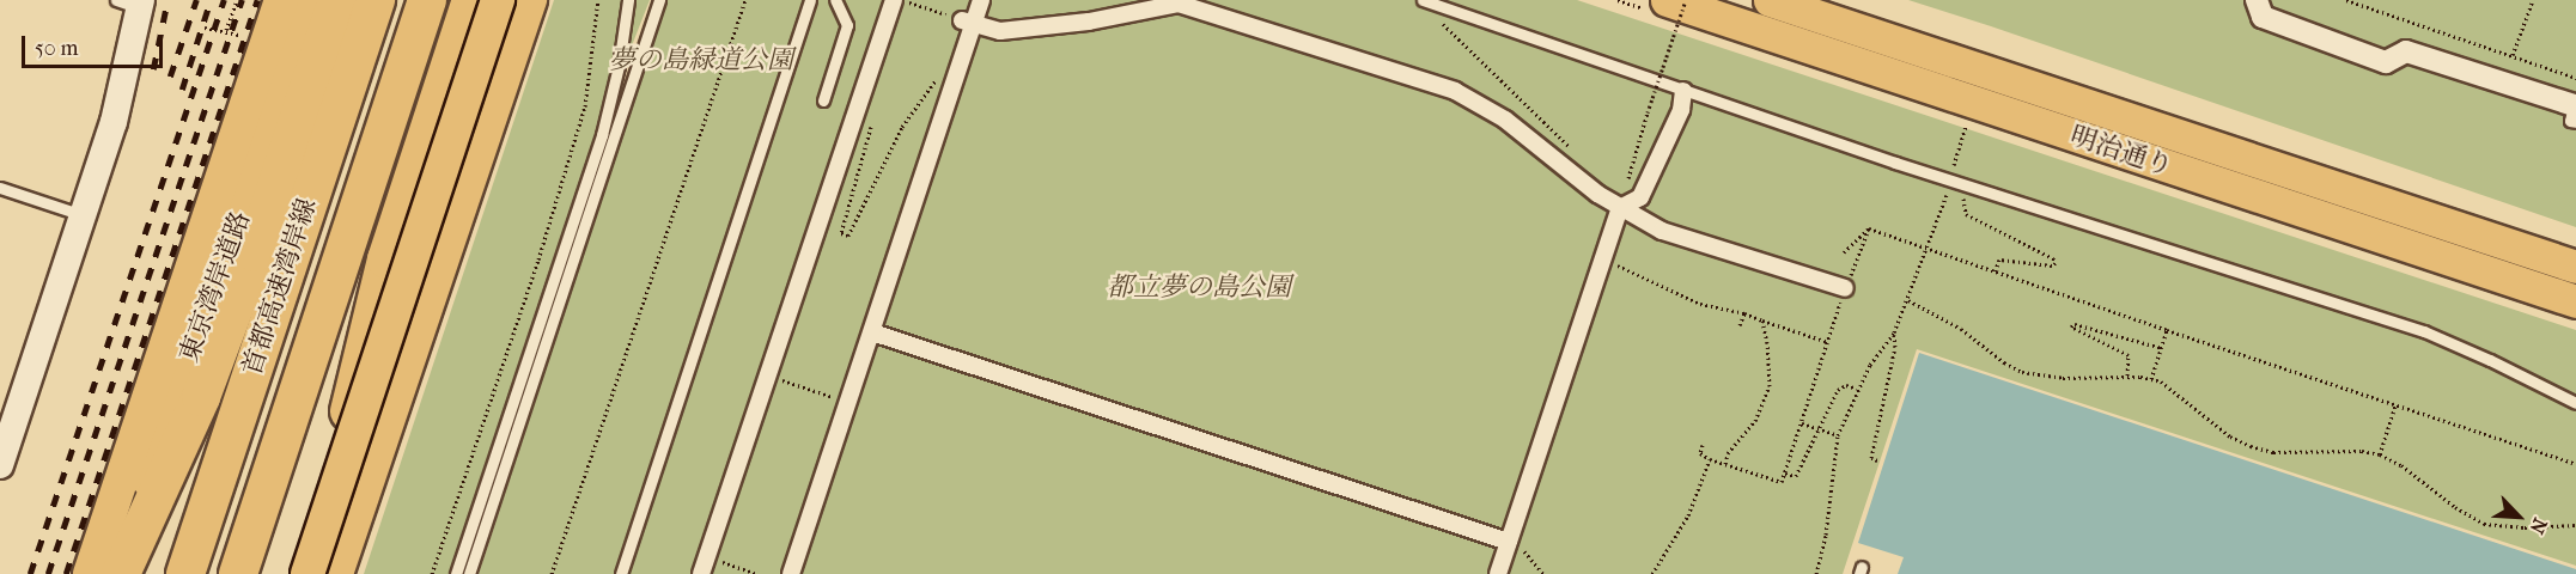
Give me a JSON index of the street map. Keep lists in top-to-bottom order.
{
  "streets": {
    "highway": ["東京湾岸道路", "首都高速湾岸線"],
    "main road": ["明治通り"]
  },
  "parks": ["夢の島緑道公園", "都立夢の島公園"],
  "scale_bar": "50 m",
  "north": "bottom right"
}
